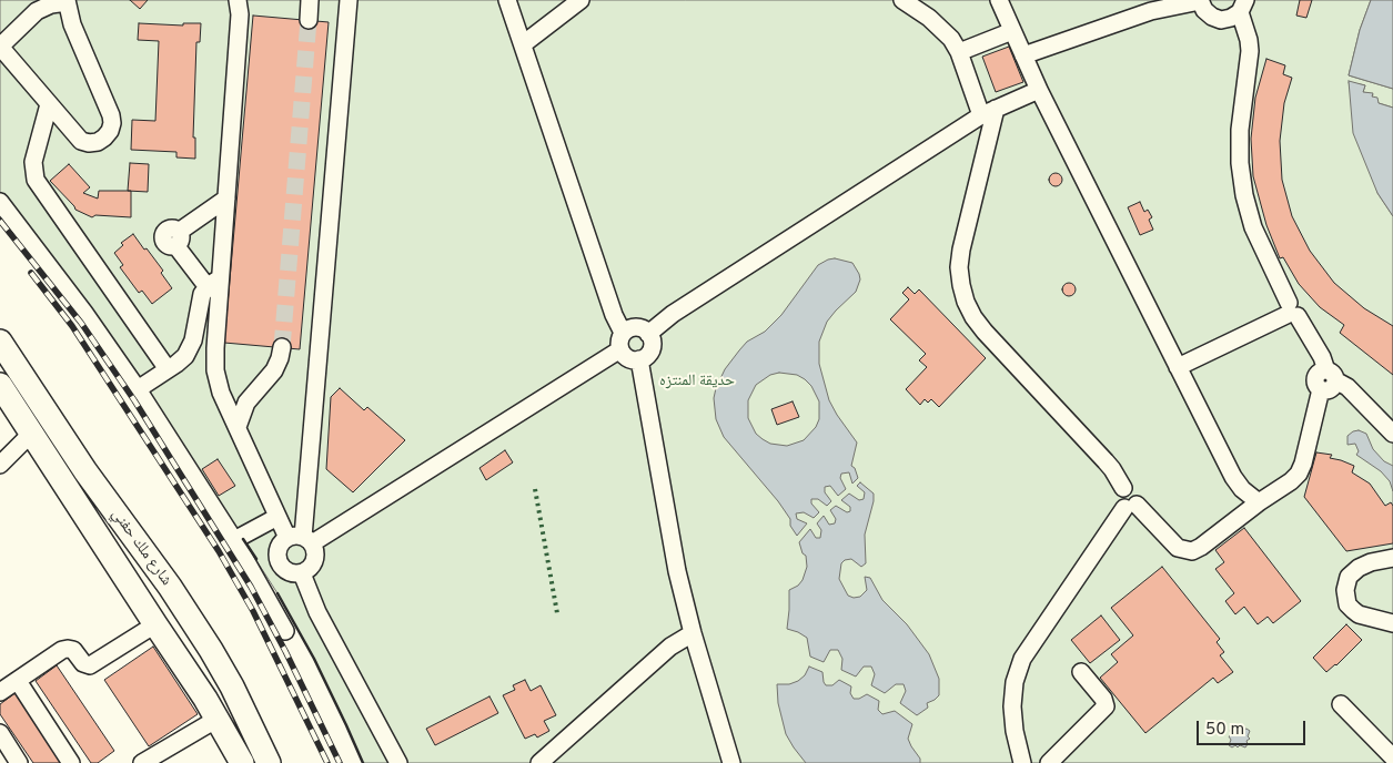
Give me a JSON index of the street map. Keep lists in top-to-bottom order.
{
  "streets": {
    "highway": ["شارع ملك حفني"]
  },
  "parks": ["حديقة المنتزه"],
  "scale_bar": "50 m"
}
